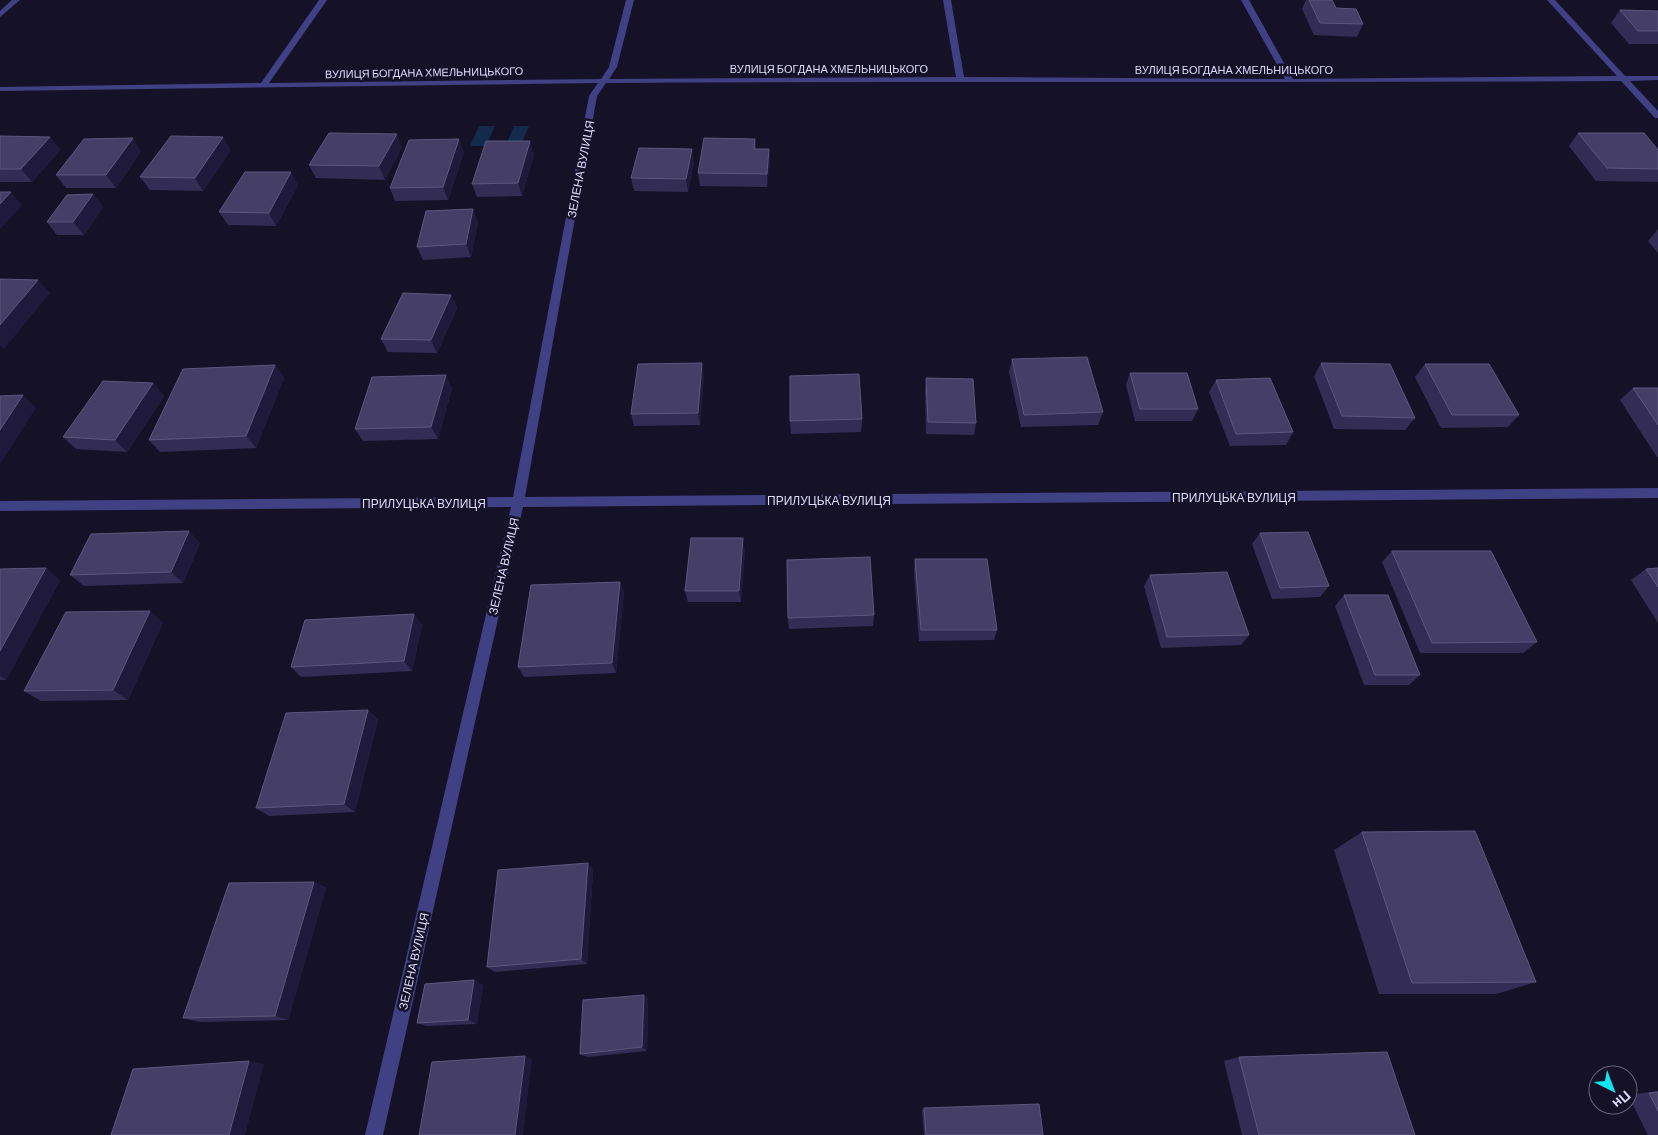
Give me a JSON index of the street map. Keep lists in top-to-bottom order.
{
  "streets": {
    "street": ["ВУЛИЦЯ БОГДАНА ХМЕЛЬНИЦЬКОГО", "ЗЕЛЕНА ВУЛИЦЯ", "ПРИЛУЦЬКА ВУЛИЦЯ"]
  },
  "crossings": [
    ["ВУЛИЦЯ БОГДАНА ХМЕЛЬНИЦЬКОГО", "ЗЕЛЕНА ВУЛИЦЯ"],
    ["ЗЕЛЕНА ВУЛИЦЯ", "ПРИЛУЦЬКА ВУЛИЦЯ"]
  ],
  "north": "bottom right"
}
